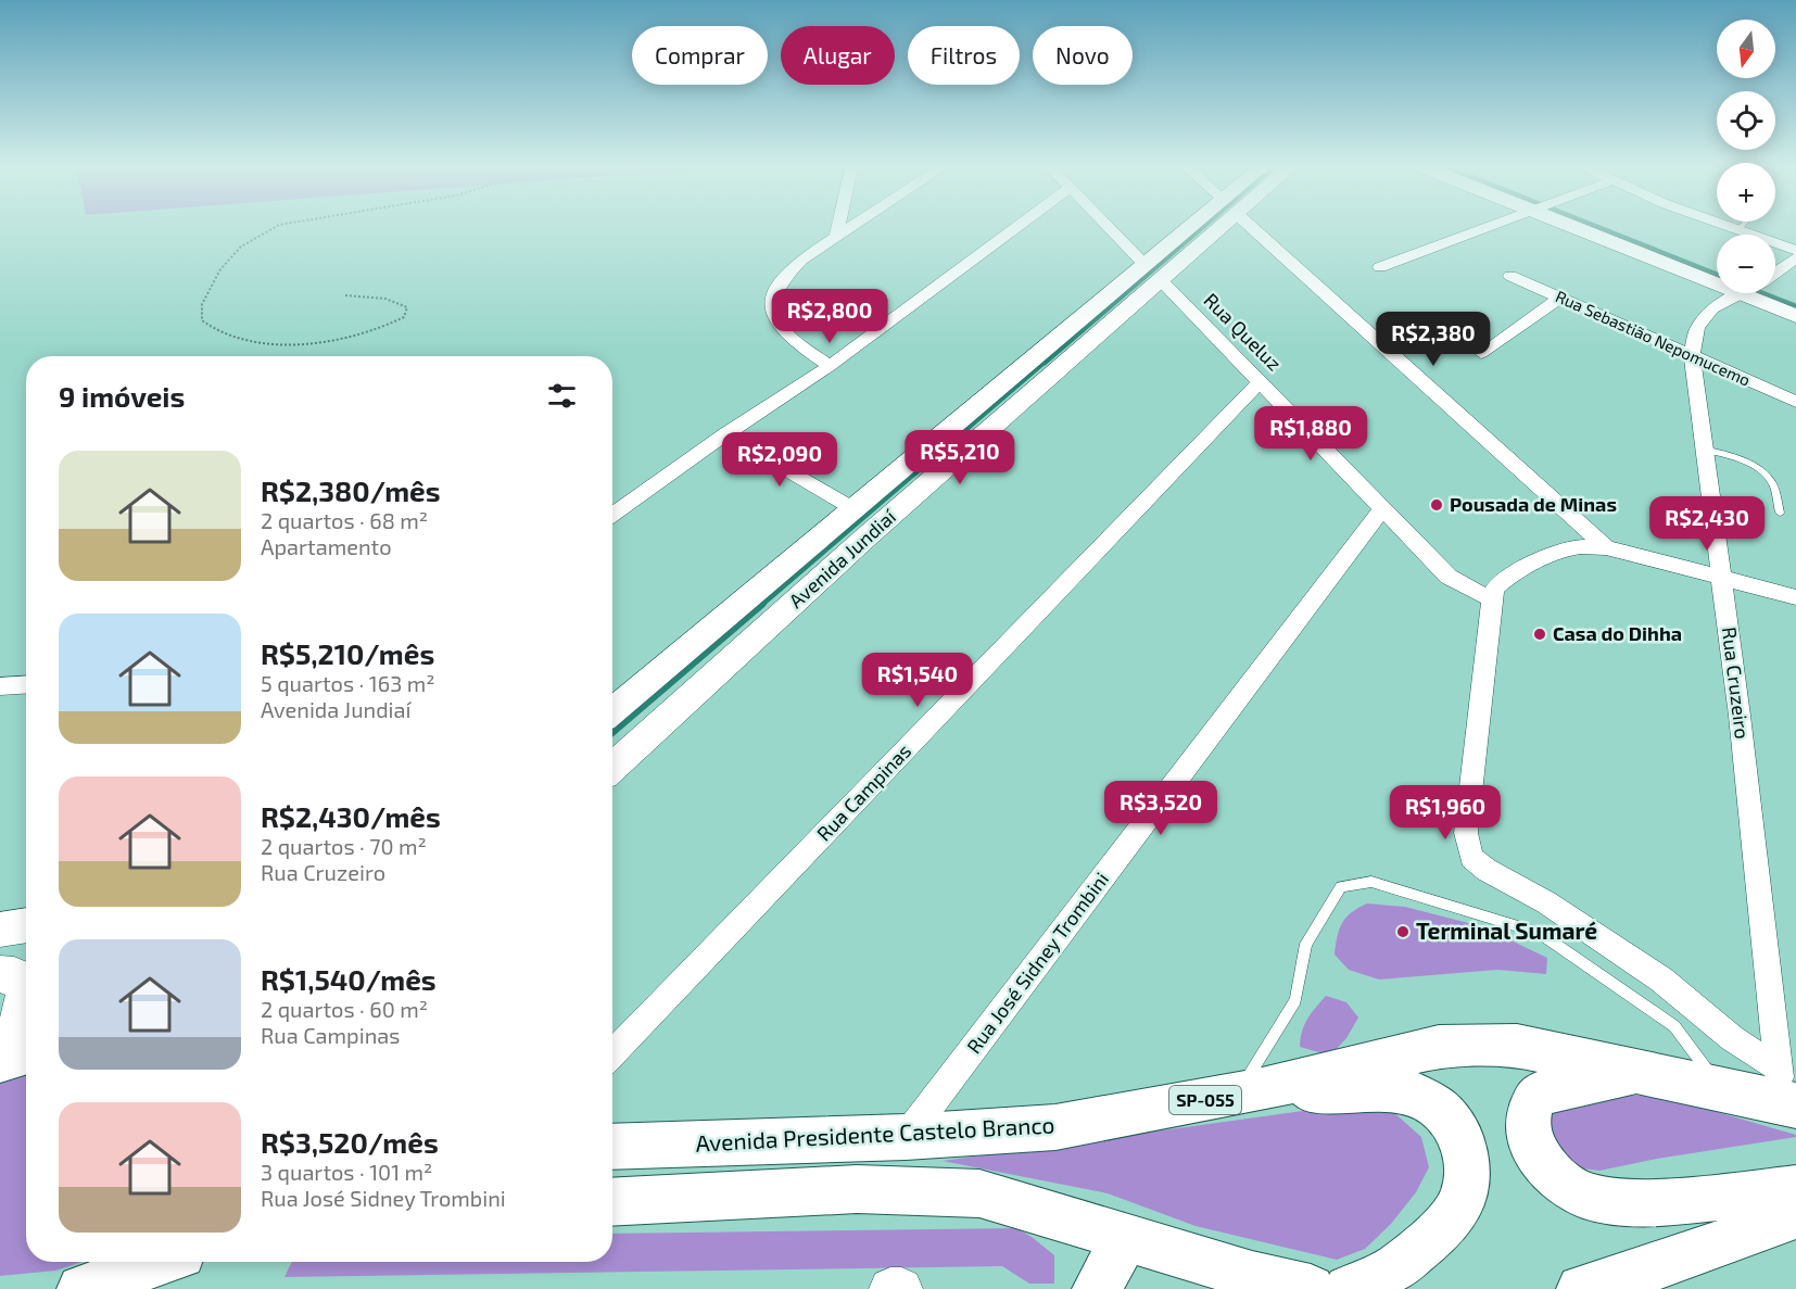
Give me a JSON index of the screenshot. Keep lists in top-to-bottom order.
{
  "streets": {
    "main road": ["Avenida Jundiaí", "SP-055", "Avenida Presidente Castelo Branco"],
    "street": [
      "Rua Queluz",
      "Rua Sebastião Nepomucemo",
      "Rua Cruzeiro",
      "Rua Campinas",
      "Rua José Sidney Trombini"
    ]
  },
  "crossings": [
    ["Rua Queluz", "Avenida Jundiaí"],
    ["Rua Queluz", "Rua Campinas"],
    ["Rua Queluz", "Rua José Sidney Trombini"],
    ["Rua Sebastião Nepomucemo", "Rua Cruzeiro"],
    ["Rua Cruzeiro", "Avenida Presidente Castelo Branco"],
    ["Rua José Sidney Trombini", "Avenida Presidente Castelo Branco"],
    ["SP-055", "Avenida Presidente Castelo Branco"]
  ],
  "places": ["Pousada de Minas", "Casa do Dihha", "Terminal Sumaré"],
  "north": "bottom",
  "page": {
    "map_buttons": ["+", "−"],
    "chip": [
      "Comprar",
      "Alugar",
      "Filtros",
      "Novo"
    ],
    "price": [
      "R$2,800",
      "R$2,380",
      "R$1,880",
      "R$5,210",
      "R$2,090",
      "R$2,430",
      "R$1,540",
      "R$3,520",
      "R$1,960"
    ],
    "heading": "9 imóveis",
    "list": [
      {
        "name": "R$2,380/mês",
        "note": "2 quartos · 68 m² · Apartamento"
      },
      {
        "name": "R$5,210/mês",
        "note": "5 quartos · 163 m² · Avenida Jundiaí"
      },
      {
        "name": "R$2,430/mês",
        "note": "2 quartos · 70 m² · Rua Cruzeiro"
      },
      {
        "name": "R$1,540/mês",
        "note": "2 quartos · 60 m² · Rua Campinas"
      },
      {
        "name": "R$3,520/mês",
        "note": "3 quartos · 101 m² · Rua José Sidney Trombini"
      }
    ]
  }
}
